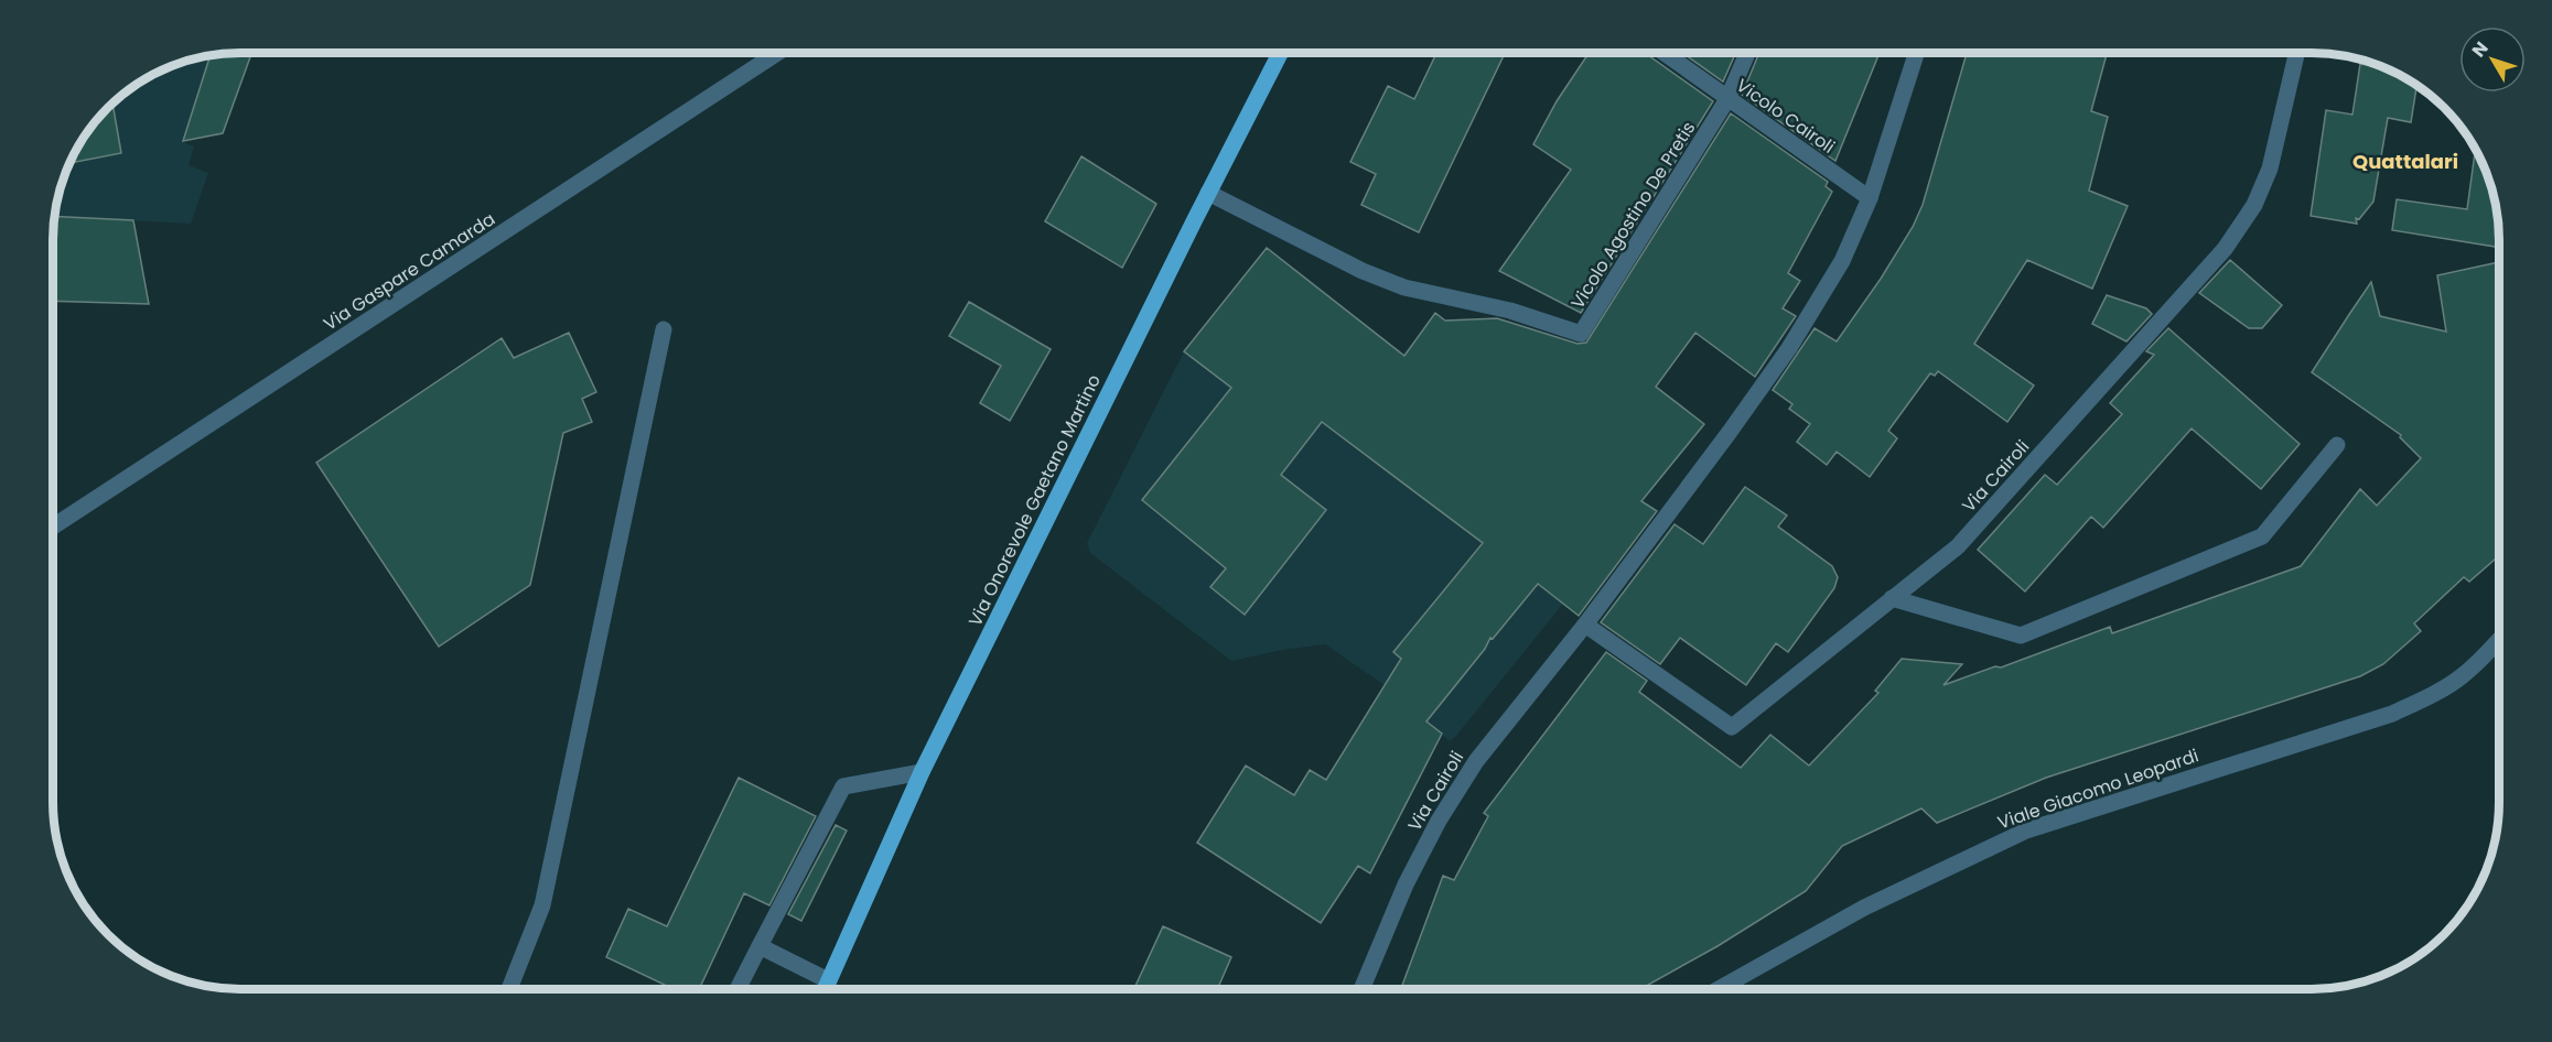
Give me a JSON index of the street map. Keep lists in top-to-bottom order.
{
  "streets": {
    "main road": ["Via Onorevole Gaetano Martino"],
    "street": [
      "Vicolo Cairoli",
      "Vicolo Agostino De Pretis",
      "Via Gaspare Camarda",
      "Via Cairoli",
      "Viale Giacomo Leopardi"
    ]
  },
  "crossings": [
    ["Vicolo Cairoli", "Vicolo Agostino De Pretis"],
    ["Vicolo Cairoli", "Via Cairoli"],
    ["Vicolo Agostino De Pretis", "Via Onorevole Gaetano Martino"]
  ],
  "districts": ["Quattalari"],
  "north": "top left"
}
